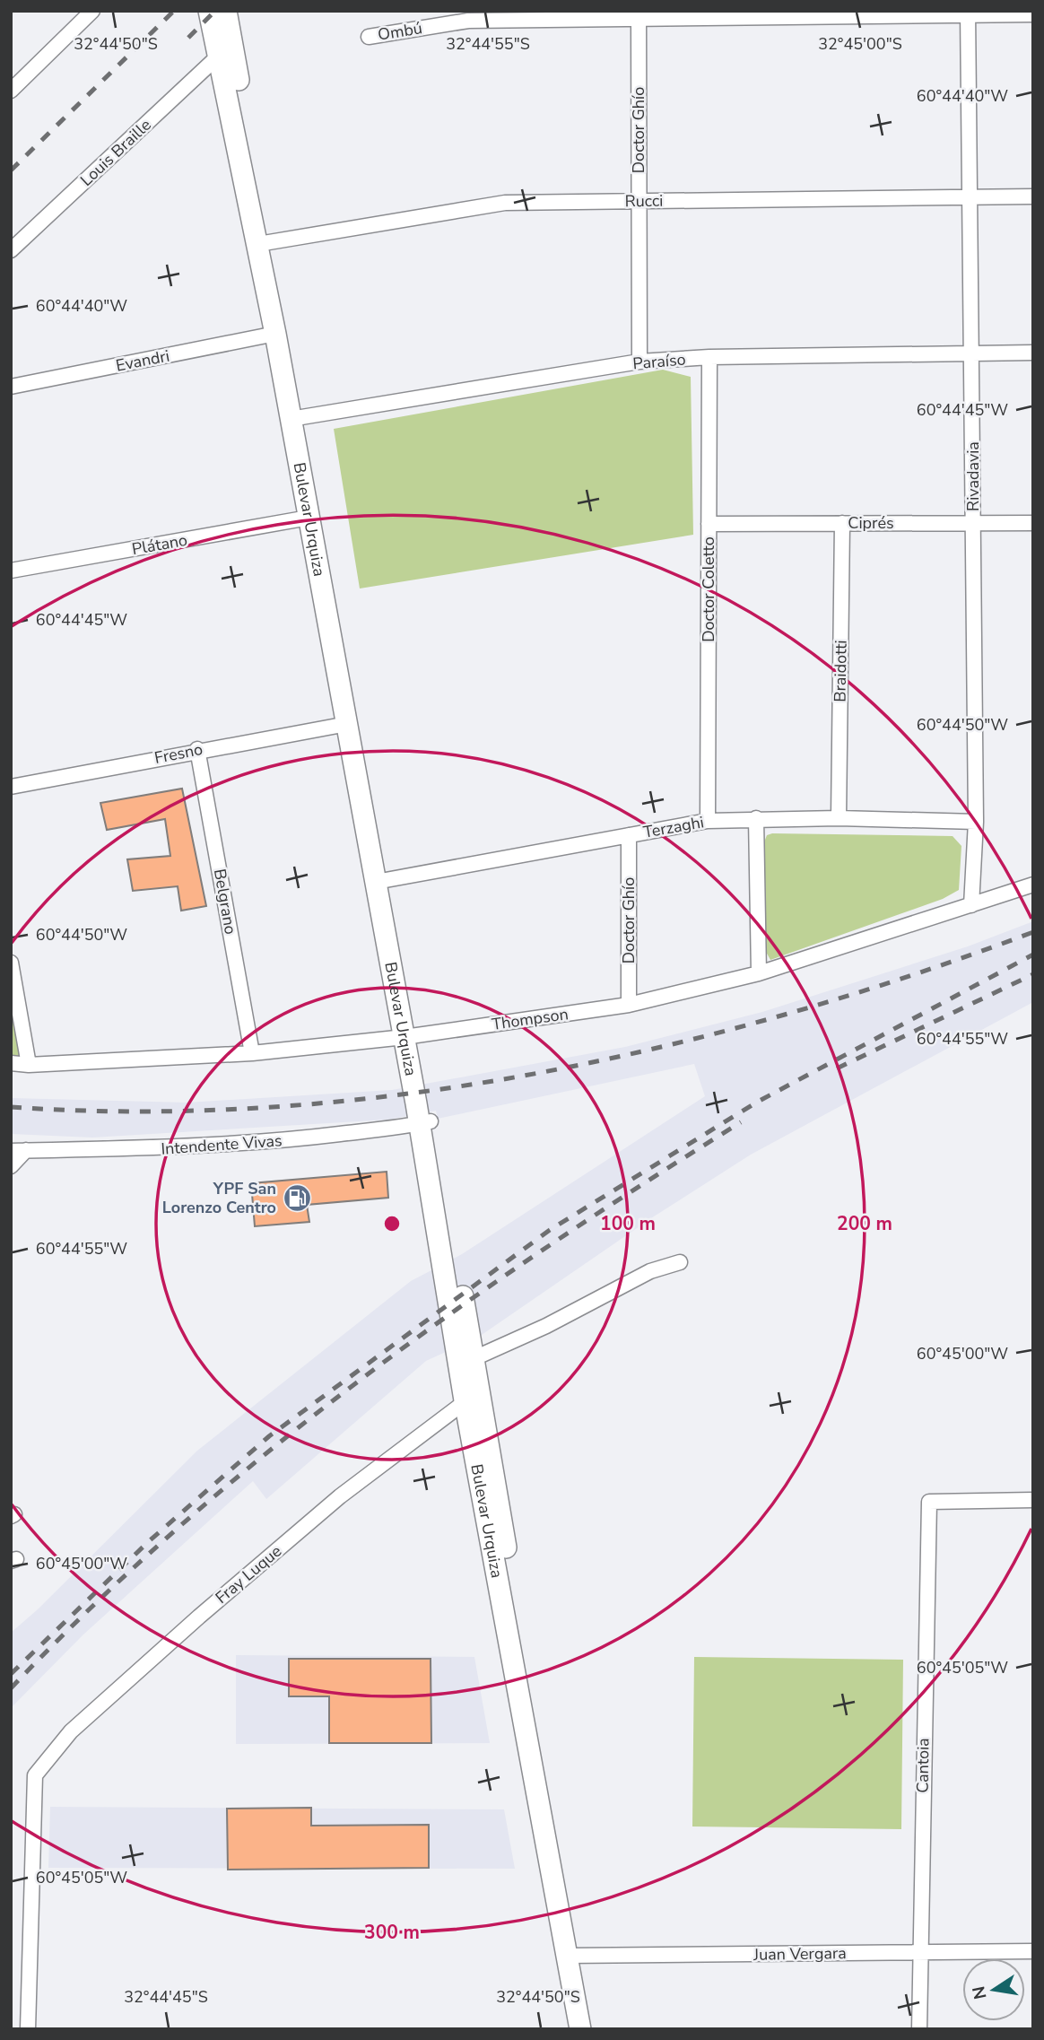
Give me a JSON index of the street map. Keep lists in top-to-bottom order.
{
  "streets": {
    "main road": ["Bulevar Urquiza"],
    "street": [
      "Ombú",
      "Doctor Ghío",
      "Louis Braille",
      "Rucci",
      "Evandri",
      "Paraíso",
      "Rivadavia",
      "Ciprés",
      "Plátano",
      "Doctor Coletto",
      "Braidotti",
      "Fresno",
      "Terzaghi",
      "Belgrano",
      "Thompson",
      "Intendente Vivas",
      "Fray Luque",
      "Cantoia",
      "Juan Vergara"
    ]
  },
  "crossings": [
    ["Ombú", "Doctor Ghío"],
    ["Ombú", "Rivadavia"],
    ["Doctor Ghío", "Rucci"],
    ["Doctor Ghío", "Paraíso"],
    ["Doctor Ghío", "Terzaghi"],
    ["Doctor Ghío", "Thompson"],
    ["Louis Braille", "Bulevar Urquiza"],
    ["Rucci", "Rivadavia"],
    ["Rucci", "Bulevar Urquiza"],
    ["Evandri", "Bulevar Urquiza"],
    ["Paraíso", "Rivadavia"],
    ["Paraíso", "Bulevar Urquiza"],
    ["Paraíso", "Doctor Coletto"],
    ["Rivadavia", "Ciprés"],
    ["Rivadavia", "Terzaghi"],
    ["Rivadavia", "Thompson"],
    ["Bulevar Urquiza", "Plátano"],
    ["Bulevar Urquiza", "Fresno"],
    ["Bulevar Urquiza", "Terzaghi"],
    ["Bulevar Urquiza", "Thompson"],
    ["Bulevar Urquiza", "Intendente Vivas"],
    ["Bulevar Urquiza", "Fray Luque"],
    ["Bulevar Urquiza", "Juan Vergara"],
    ["Ciprés", "Doctor Coletto"],
    ["Ciprés", "Braidotti"],
    ["Doctor Coletto", "Terzaghi"],
    ["Braidotti", "Terzaghi"],
    ["Fresno", "Belgrano"],
    ["Belgrano", "Thompson"],
    ["Cantoia", "Juan Vergara"]
  ],
  "places": {
    "fuel station": ["YPF San Lorenzo Centro"]
  },
  "north": "left",
  "coordinates": [
    "32°44'50\"S",
    "32°44'55\"S",
    "32°45'00\"S",
    "60°44'40\"W",
    "60°44'45\"W",
    "60°44'50\"W",
    "60°44'55\"W",
    "60°45'00\"W",
    "60°45'05\"W",
    "32°44'45\"S"
  ],
  "rings": ["100 m", "200 m", "300 m"]
}
